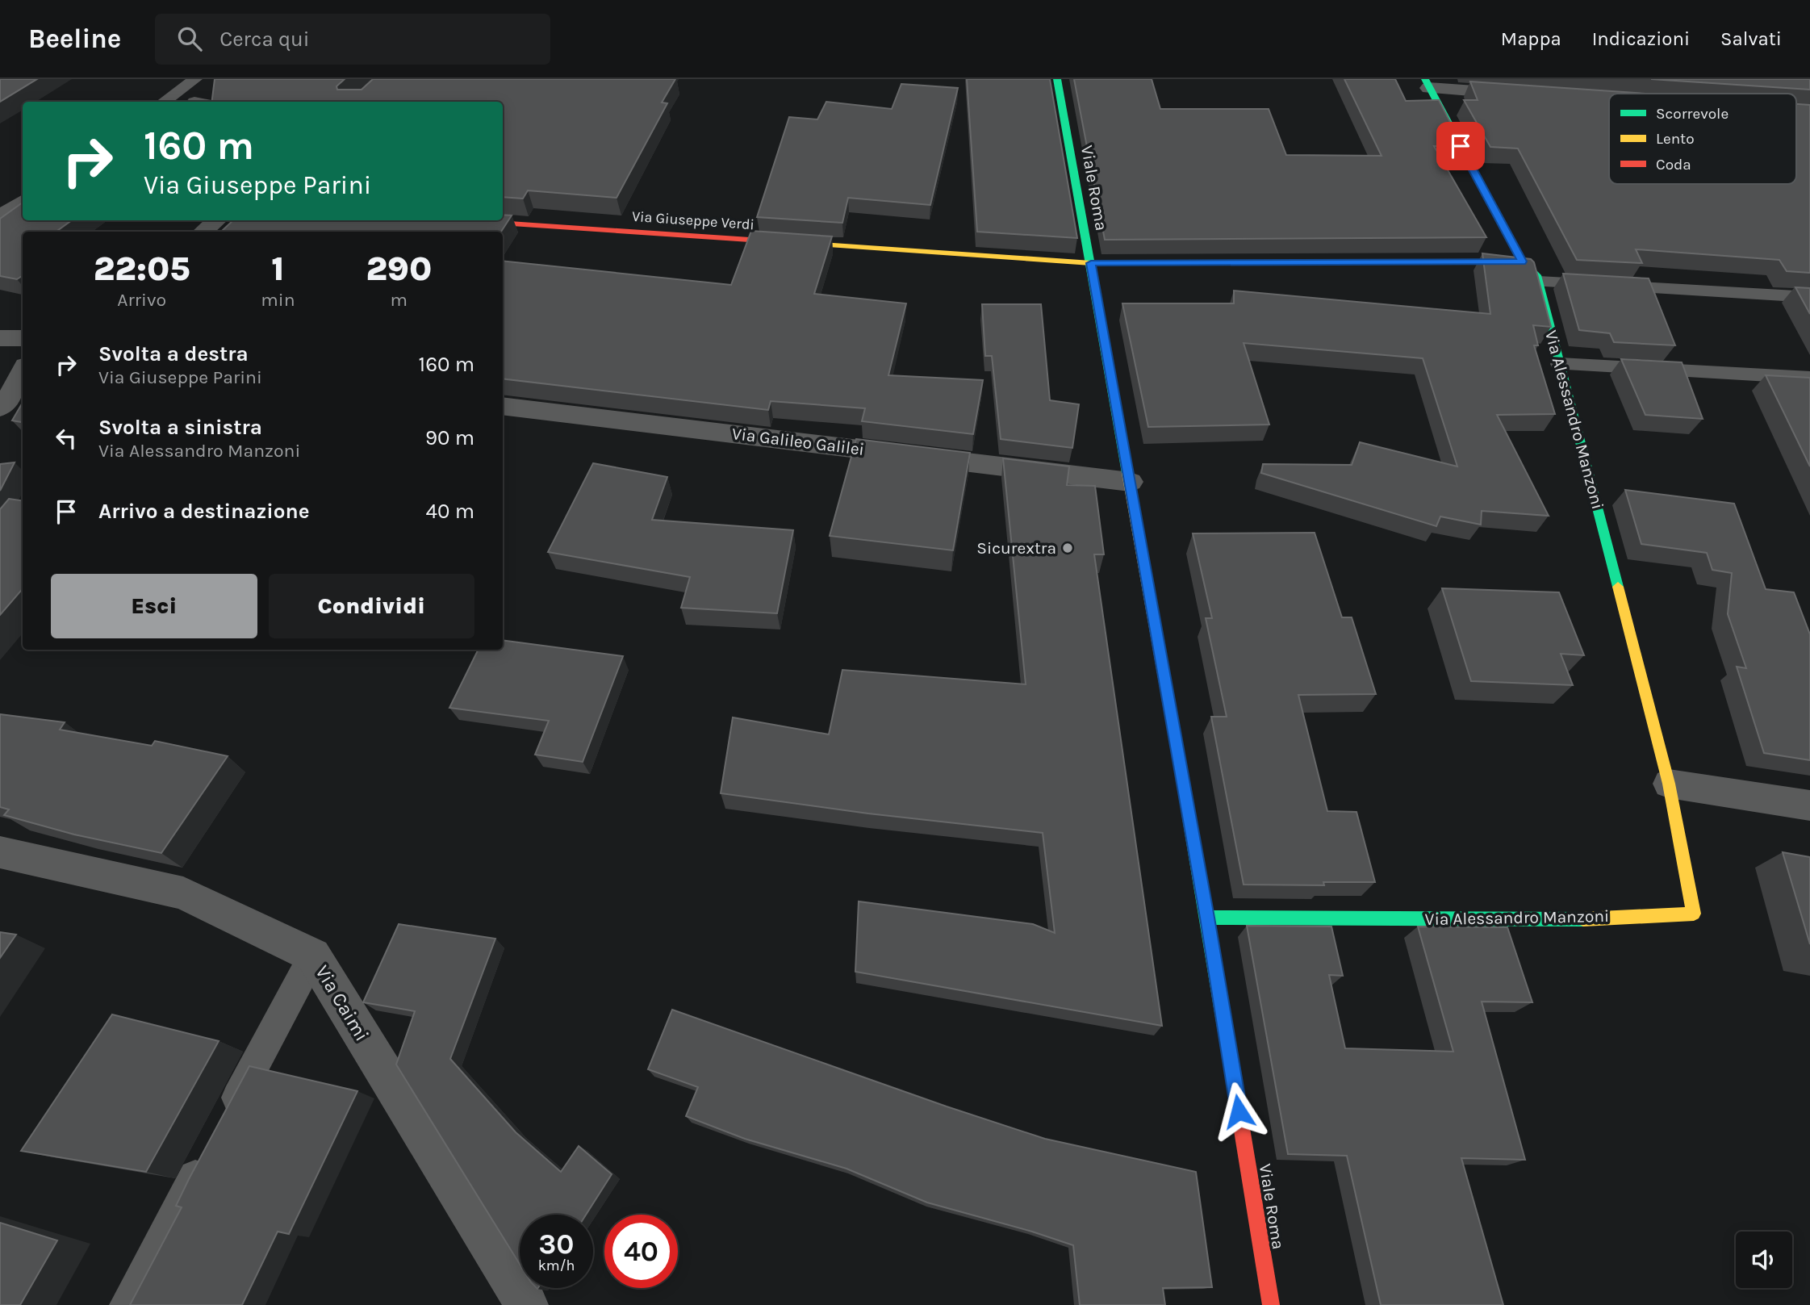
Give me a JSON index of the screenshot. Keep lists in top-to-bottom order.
{
  "streets": {
    "street": [
      "Viale Roma",
      "Via Giuseppe Verdi",
      "Via Alessandro Manzoni",
      "Via Galileo Galilei",
      "Via Caimi"
    ]
  },
  "crossings": [
    ["Viale Roma", "Via Giuseppe Verdi"],
    ["Viale Roma", "Via Alessandro Manzoni"],
    ["Viale Roma", "Via Galileo Galilei"],
    ["Via Giuseppe Verdi", "Via Alessandro Manzoni"]
  ],
  "places": ["Sicurextra"],
  "legend": ["Scorrevole", "Lento", "Coda"],
  "page": {
    "header": "Beeline",
    "search": "Cerca qui",
    "nav": ["Mappa", "Indicazioni", "Salvati"],
    "turn": ["160 m", "Via Giuseppe Parini"],
    "eta": [
      "22:05",
      "Arrivo",
      "1",
      "min",
      "290",
      "m"
    ],
    "list": [
      {
        "name": "Svolta a destra",
        "note": "Via Giuseppe Parini",
        "value": "160 m"
      },
      {
        "name": "Svolta a sinistra",
        "note": "Via Alessandro Manzoni",
        "value": "90 m"
      },
      {
        "name": "Arrivo a destinazione",
        "value": "40 m"
      }
    ],
    "buttons": ["Esci", "Condividi"],
    "speed": "30 km/h",
    "limit": "40"
  }
}
